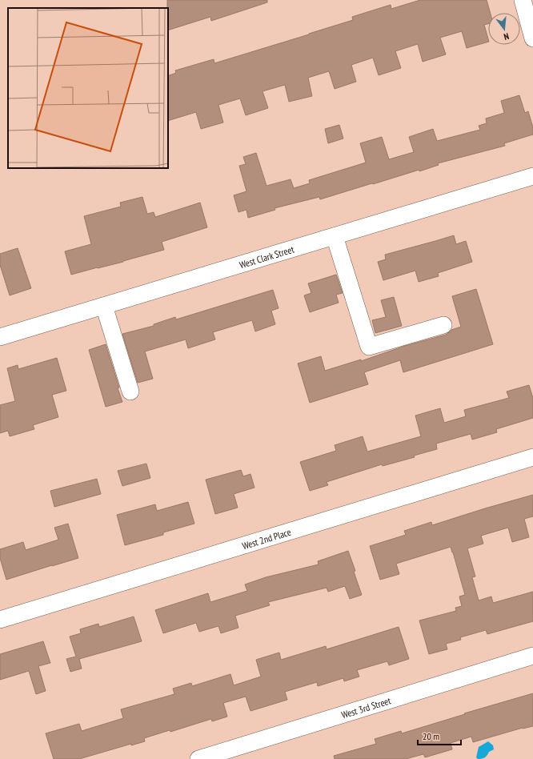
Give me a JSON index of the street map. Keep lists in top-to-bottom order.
{
  "streets": {
    "street": ["West Clark Street", "West 2nd Place", "West 3rd Street"]
  },
  "scale_bar": "20 m",
  "north": "bottom"
}
